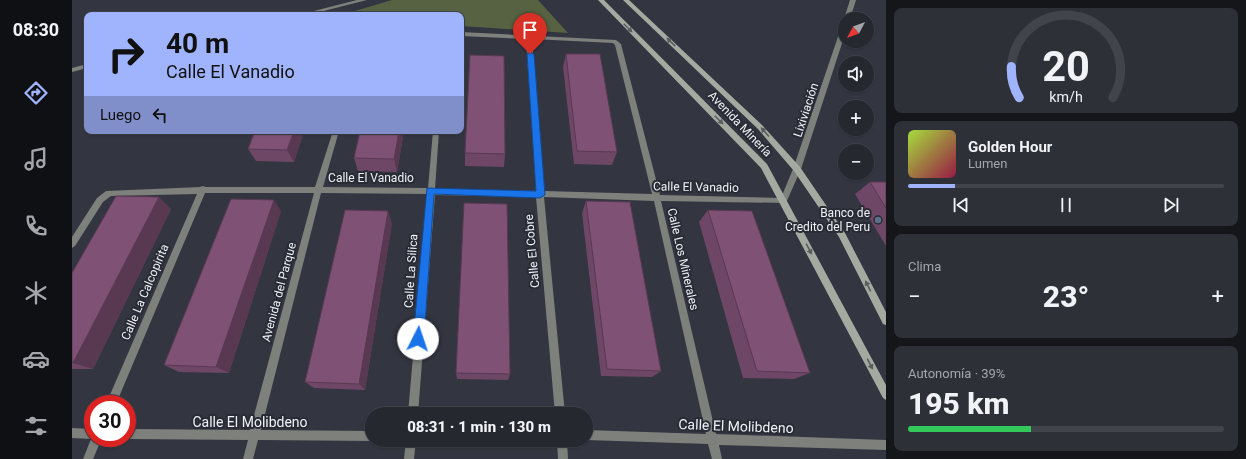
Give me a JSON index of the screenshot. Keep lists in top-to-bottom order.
{
  "streets": {
    "main road": ["Avenida Minería"],
    "street": [
      "Lixiviación",
      "Calle El Vanadio",
      "Calle El Cobre",
      "Calle Los Minerales",
      "Calle La Silica",
      "Calle La Calcopirita",
      "Avenida del Parque",
      "Calle El Molibdeno"
    ]
  },
  "crossings": [
    ["Lixiviación", "Avenida Minería"],
    ["Lixiviación", "Calle El Vanadio"],
    ["Avenida Minería", "Calle El Vanadio"],
    ["Calle El Vanadio", "Calle El Cobre"],
    ["Calle El Vanadio", "Calle Los Minerales"],
    ["Calle El Vanadio", "Calle La Silica"],
    ["Calle El Vanadio", "Calle La Calcopirita"],
    ["Calle El Vanadio", "Avenida del Parque"],
    ["Calle El Cobre", "Calle Los Minerales"],
    ["Calle Los Minerales", "Calle El Molibdeno"],
    ["Avenida del Parque", "Calle El Molibdeno"]
  ],
  "places": ["Banco de Credito del Peru"],
  "north": "bottom left",
  "page": {
    "tabs": "08:30",
    "map_buttons": ["+", "−"],
    "turn": ["40 m", "Calle El Vanadio"],
    "then": "Luego",
    "song": ["Golden Hour", "Lumen"],
    "tile": [
      "Clima",
      ["Autonomía · 39%", "195 km"]
    ],
    "heat": ["−", "23°", "+"],
    "limit": "30",
    "trip": "08:31 · 1 min · 130 m",
    "gauge": ["20", "km/h"]
  }
}
